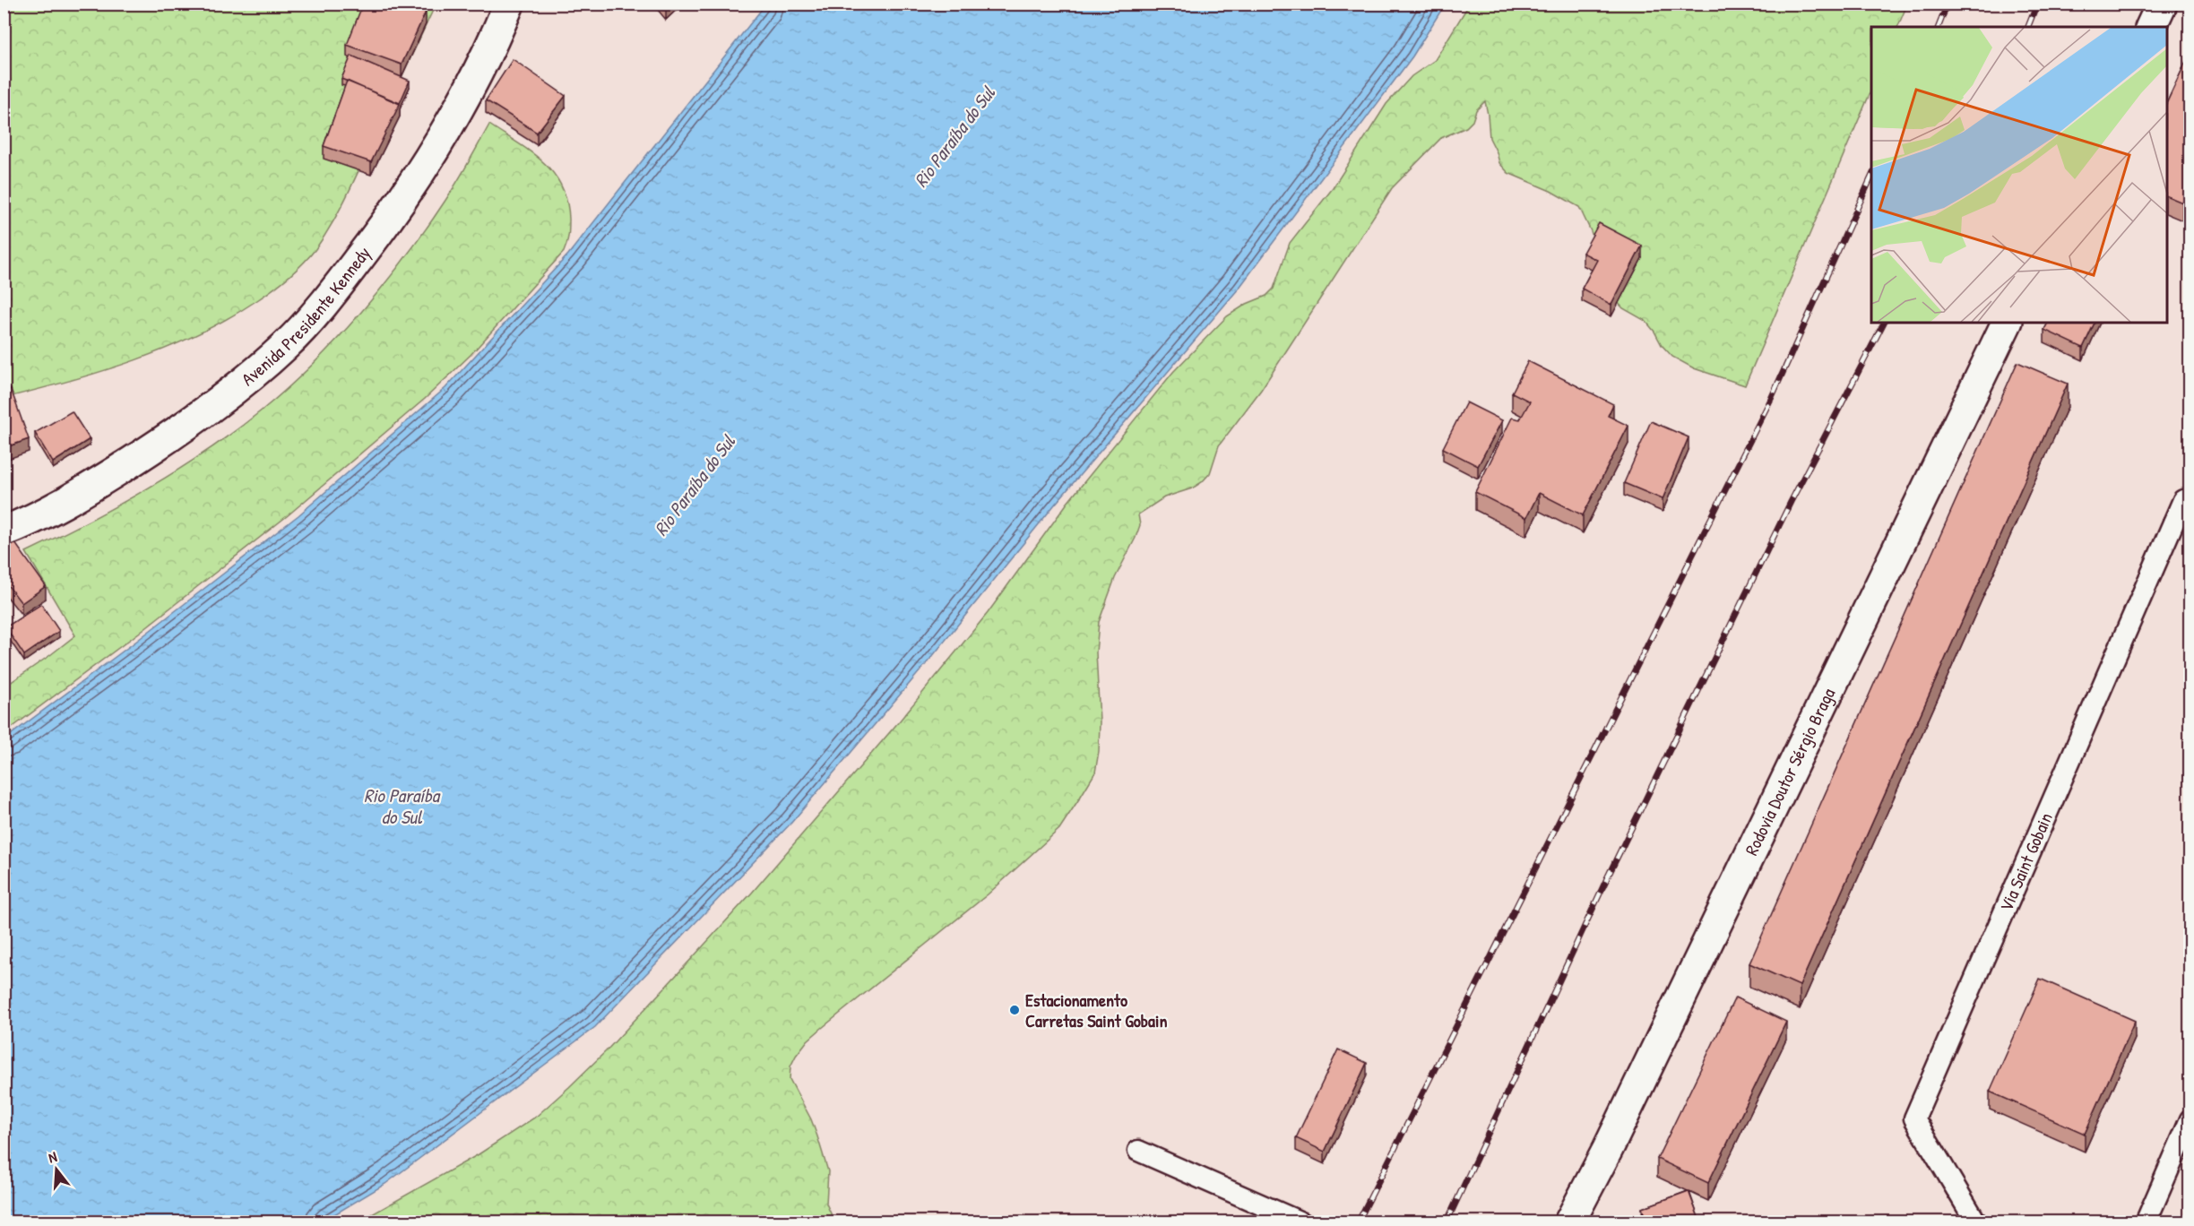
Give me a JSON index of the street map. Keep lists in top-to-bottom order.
{
  "streets": {
    "main road": ["Avenida Presidente Kennedy", "Rodovia Doutor Sérgio Braga"],
    "lane": ["Via Saint Gobain"]
  },
  "water": ["Rio Paraíba do Sul"],
  "places": ["Estacionamento Carretas Saint Gobain"],
  "north": "top"
}
